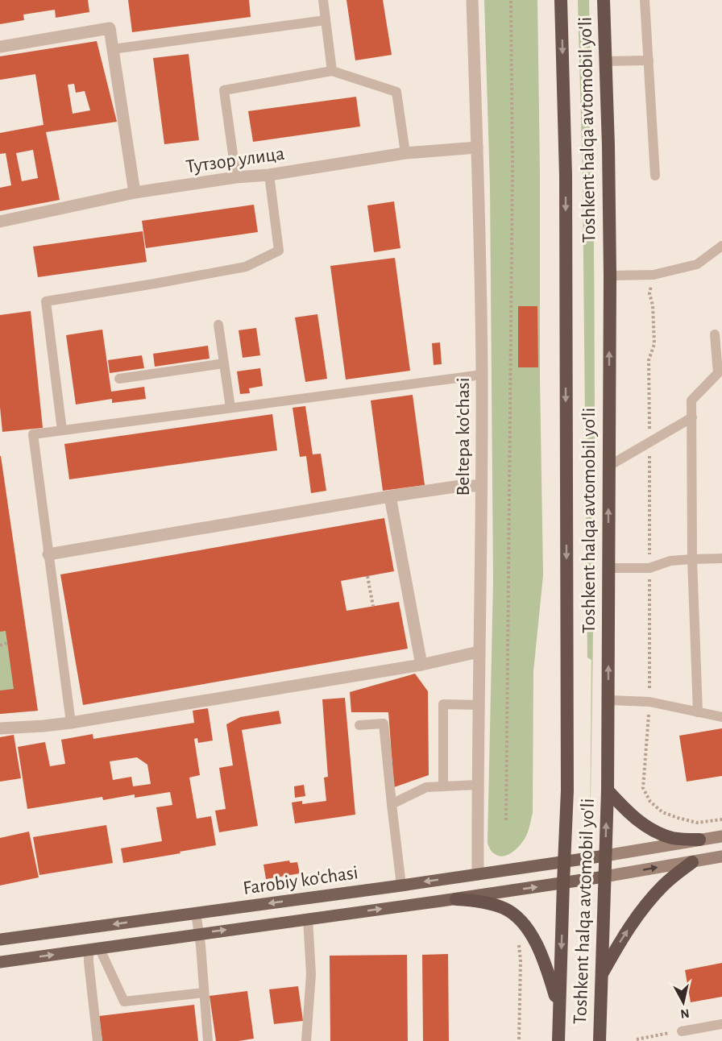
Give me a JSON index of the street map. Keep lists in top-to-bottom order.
{
  "streets": {
    "highway": ["Toshkent halqa avtomobil yo'li"],
    "main road": ["Farobiy ko'chasi"],
    "street": ["Тутзор улица", "Beltepa ko'chasi"]
  },
  "crossings": [
    ["Toshkent halqa avtomobil yo'li", "Farobiy ko'chasi"],
    ["Тутзор улица", "Beltepa ko'chasi"],
    ["Beltepa ko'chasi", "Farobiy ko'chasi"]
  ],
  "north": "bottom"
}
